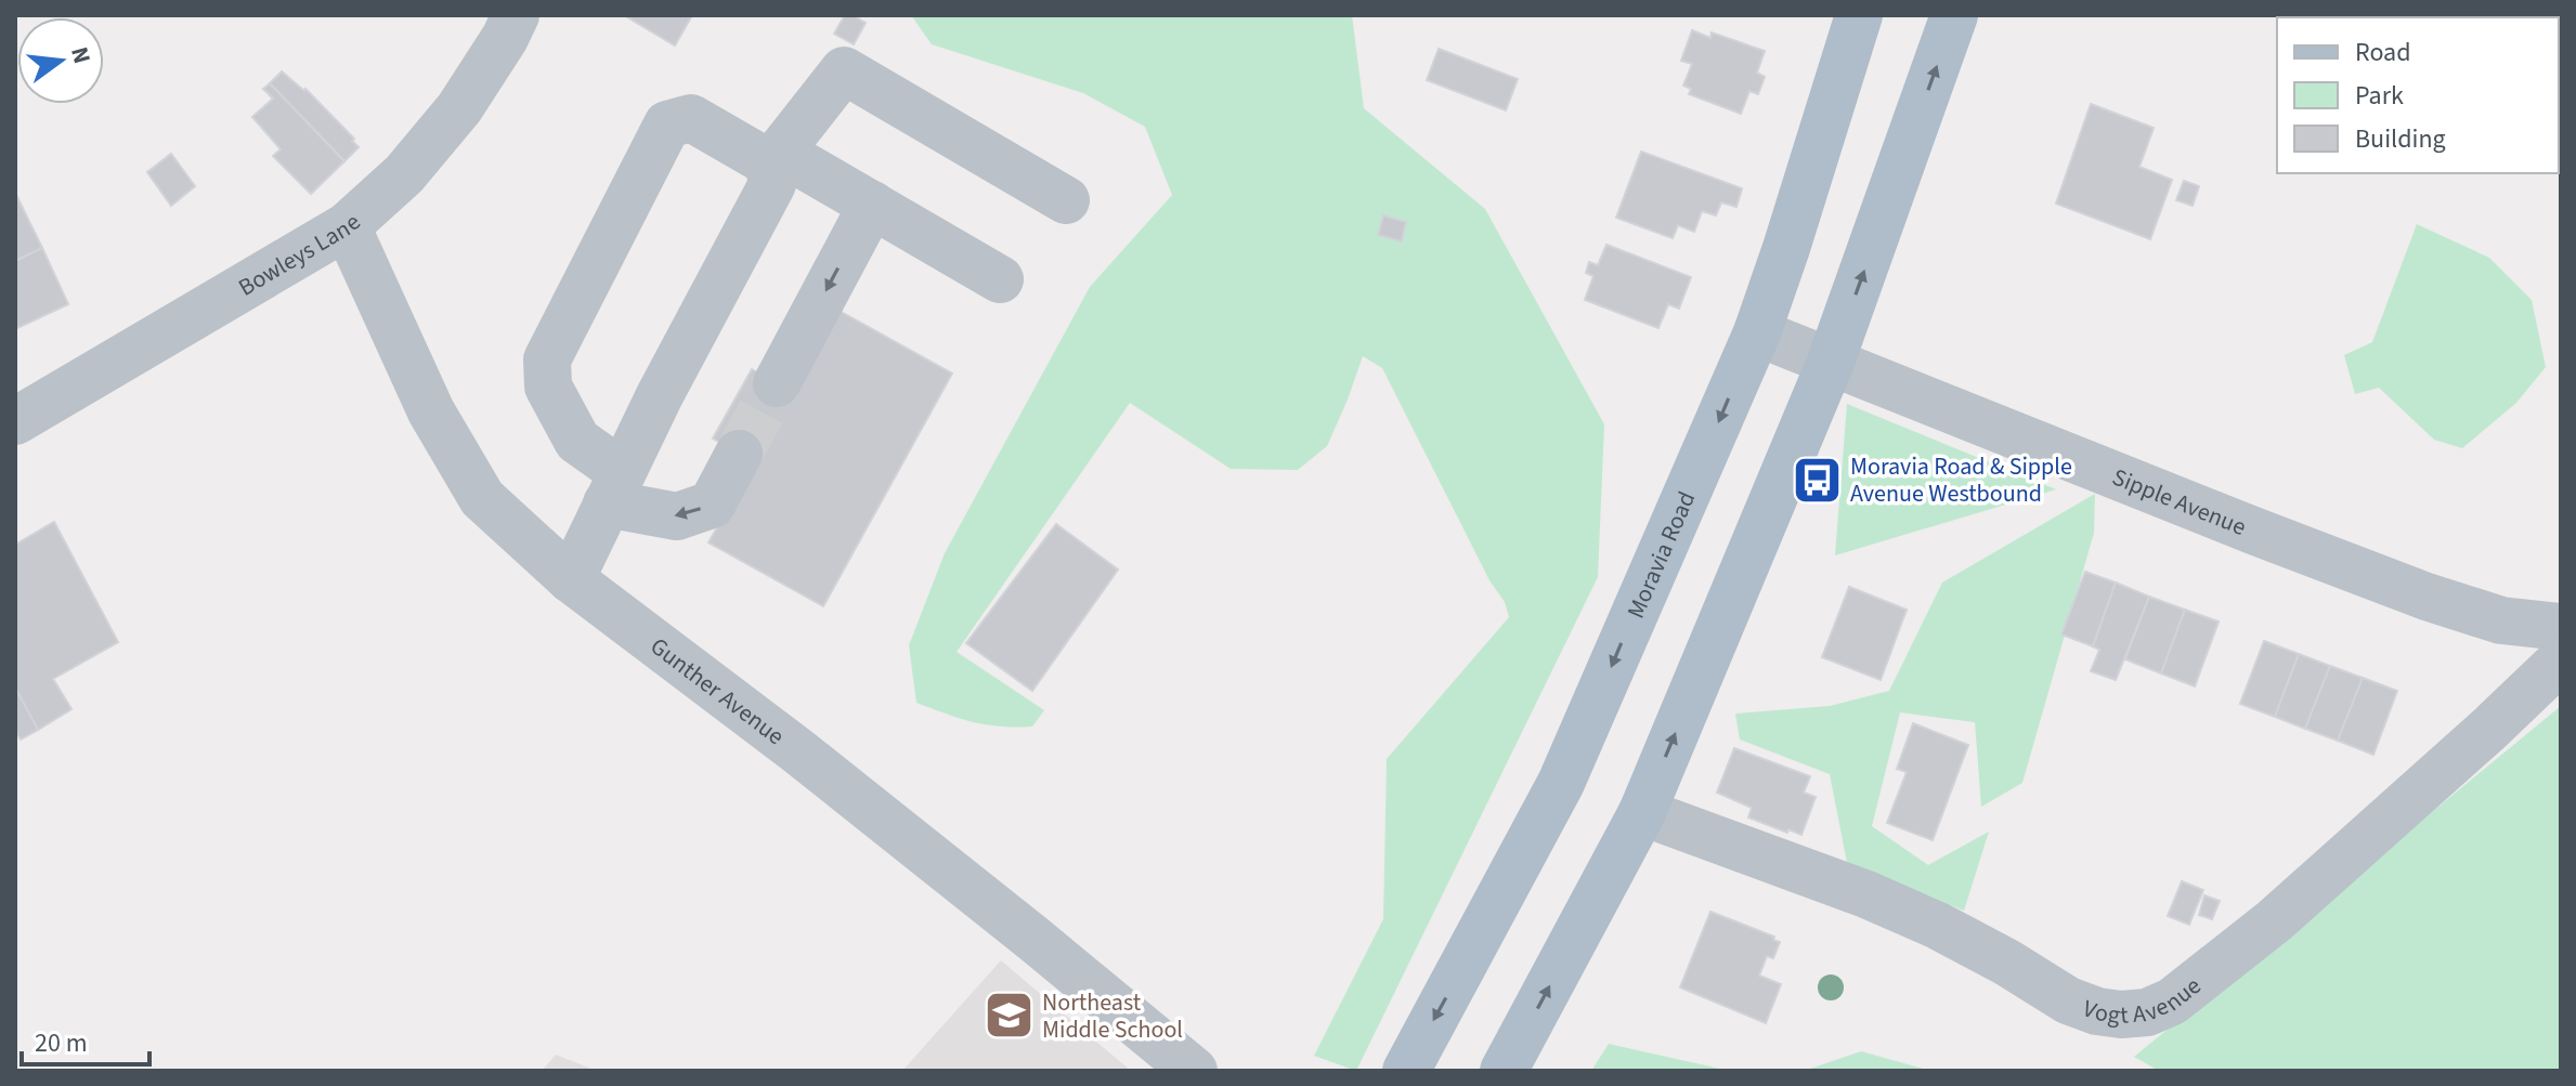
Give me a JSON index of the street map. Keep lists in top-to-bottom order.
{
  "streets": {
    "main road": ["Moravia Road"],
    "street": [
      "Bowleys Lane",
      "Sipple Avenue",
      "Gunther Avenue",
      "Vogt Avenue"
    ]
  },
  "crossings": [
    ["Bowleys Lane", "Gunther Avenue"],
    ["Sipple Avenue", "Moravia Road"]
  ],
  "places": {
    "bus stop": ["Moravia Road & Sipple Avenue Westbound"],
    "school or university": ["Northeast Middle School"]
  },
  "legend": ["Road", "Park", "Building"],
  "scale_bar": "20 m",
  "north": "right"
}
